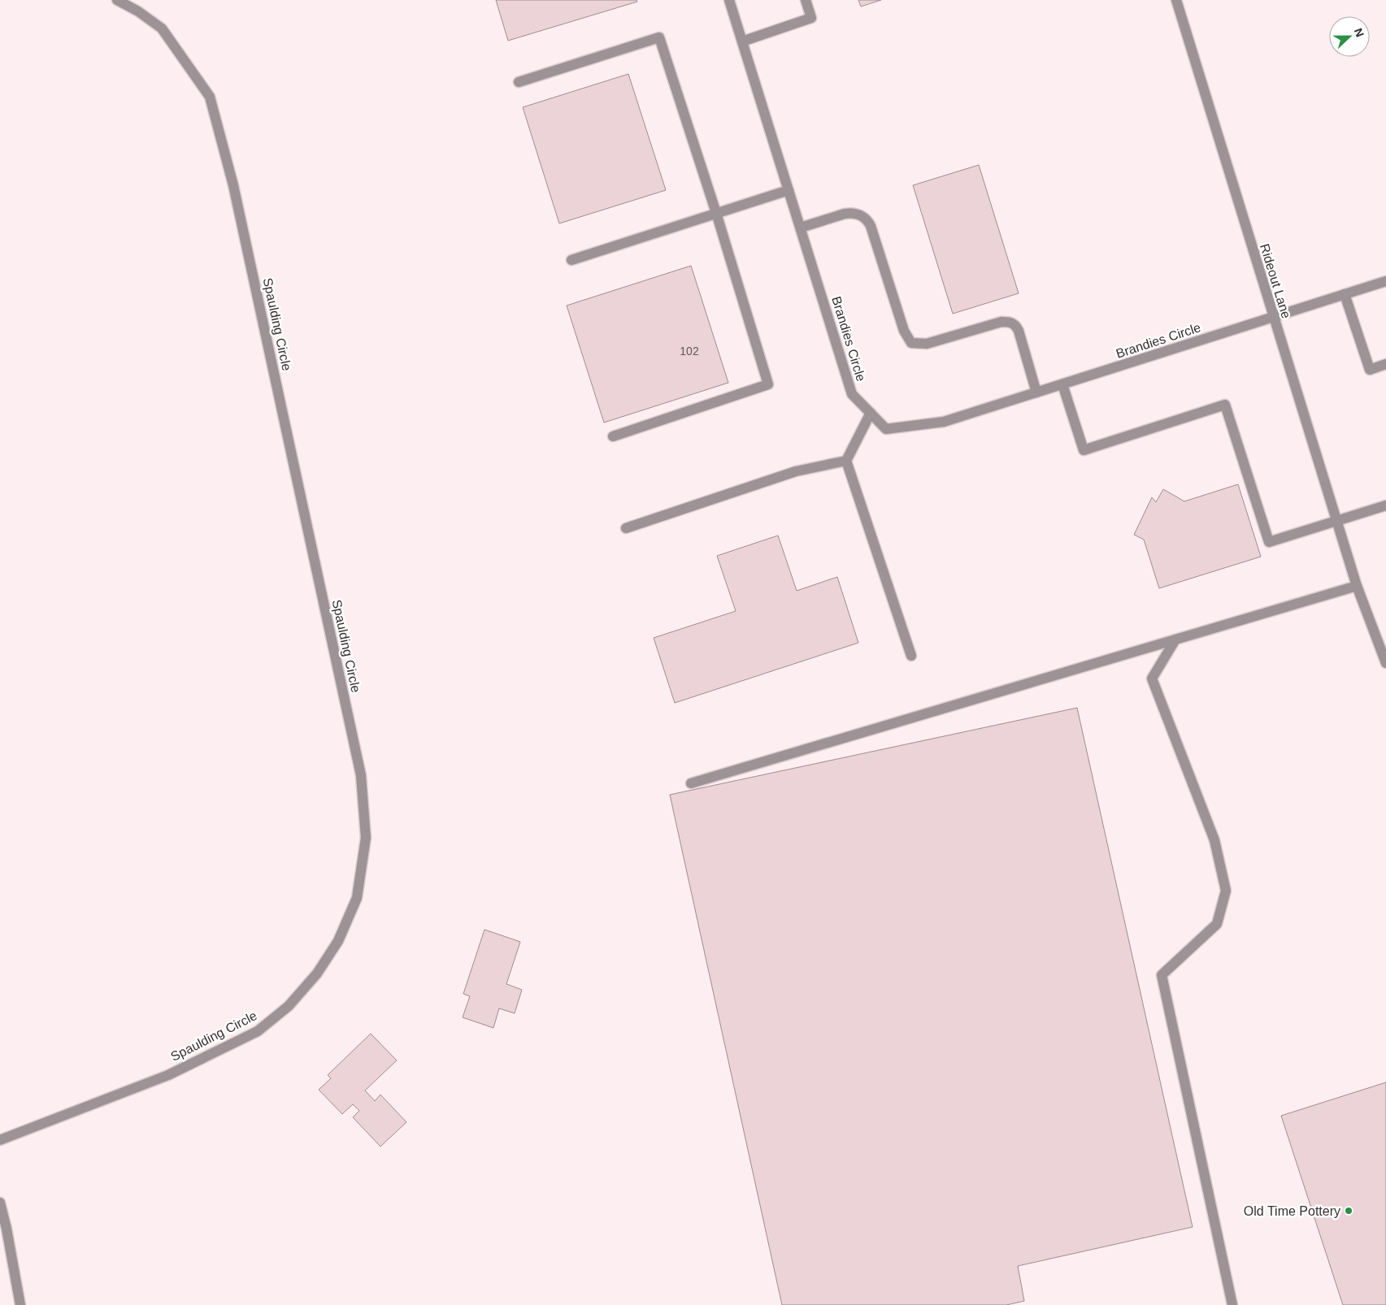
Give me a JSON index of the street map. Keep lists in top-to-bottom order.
{
  "streets": {
    "street": ["Rideout Lane", "Spaulding Circle", "Brandies Circle"]
  },
  "crossings": [
    ["Rideout Lane", "Brandies Circle"]
  ],
  "places": ["Old Time Pottery"],
  "house_numbers": ["102"],
  "north": "right"
}
